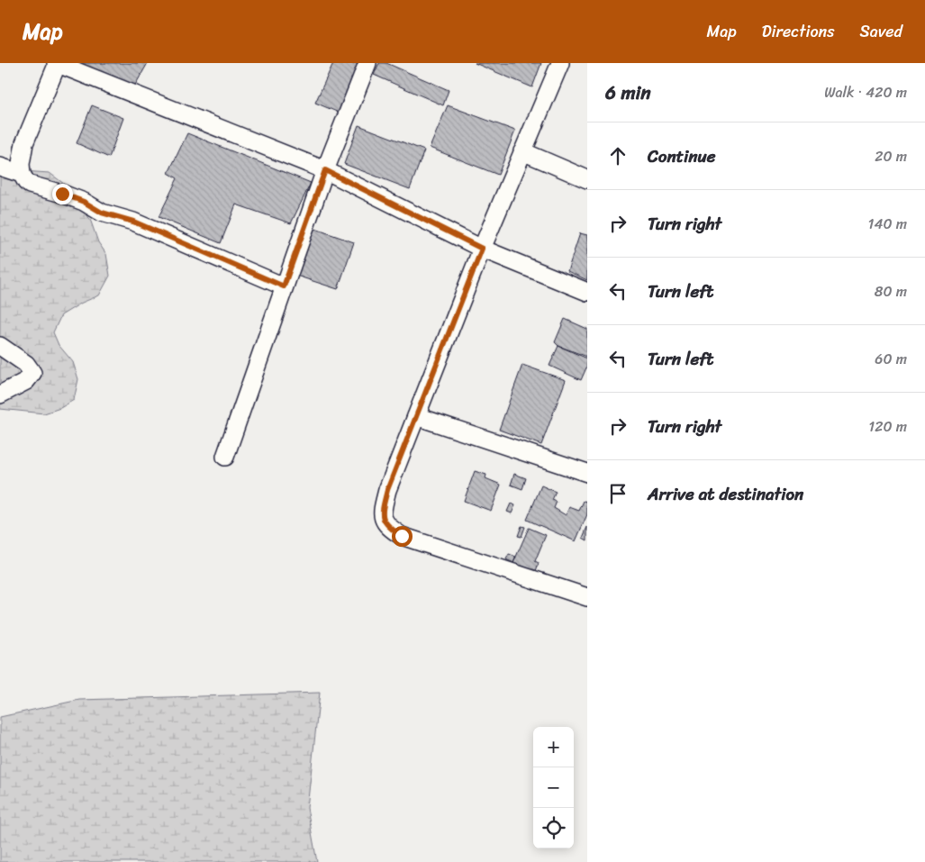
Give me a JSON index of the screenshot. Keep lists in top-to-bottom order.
{
  "page": {
    "header": "Map",
    "nav": ["Map", "Directions", "Saved"],
    "heading": ["6 min", "Walk · 420 m"],
    "list": [
      ["Continue", "20 m"],
      ["Turn right", "140 m"],
      ["Turn left", "80 m"],
      ["Turn left", "60 m"],
      ["Turn right", "120 m"],
      "Arrive at destination"
    ],
    "map_buttons": ["+", "−"]
  }
}
